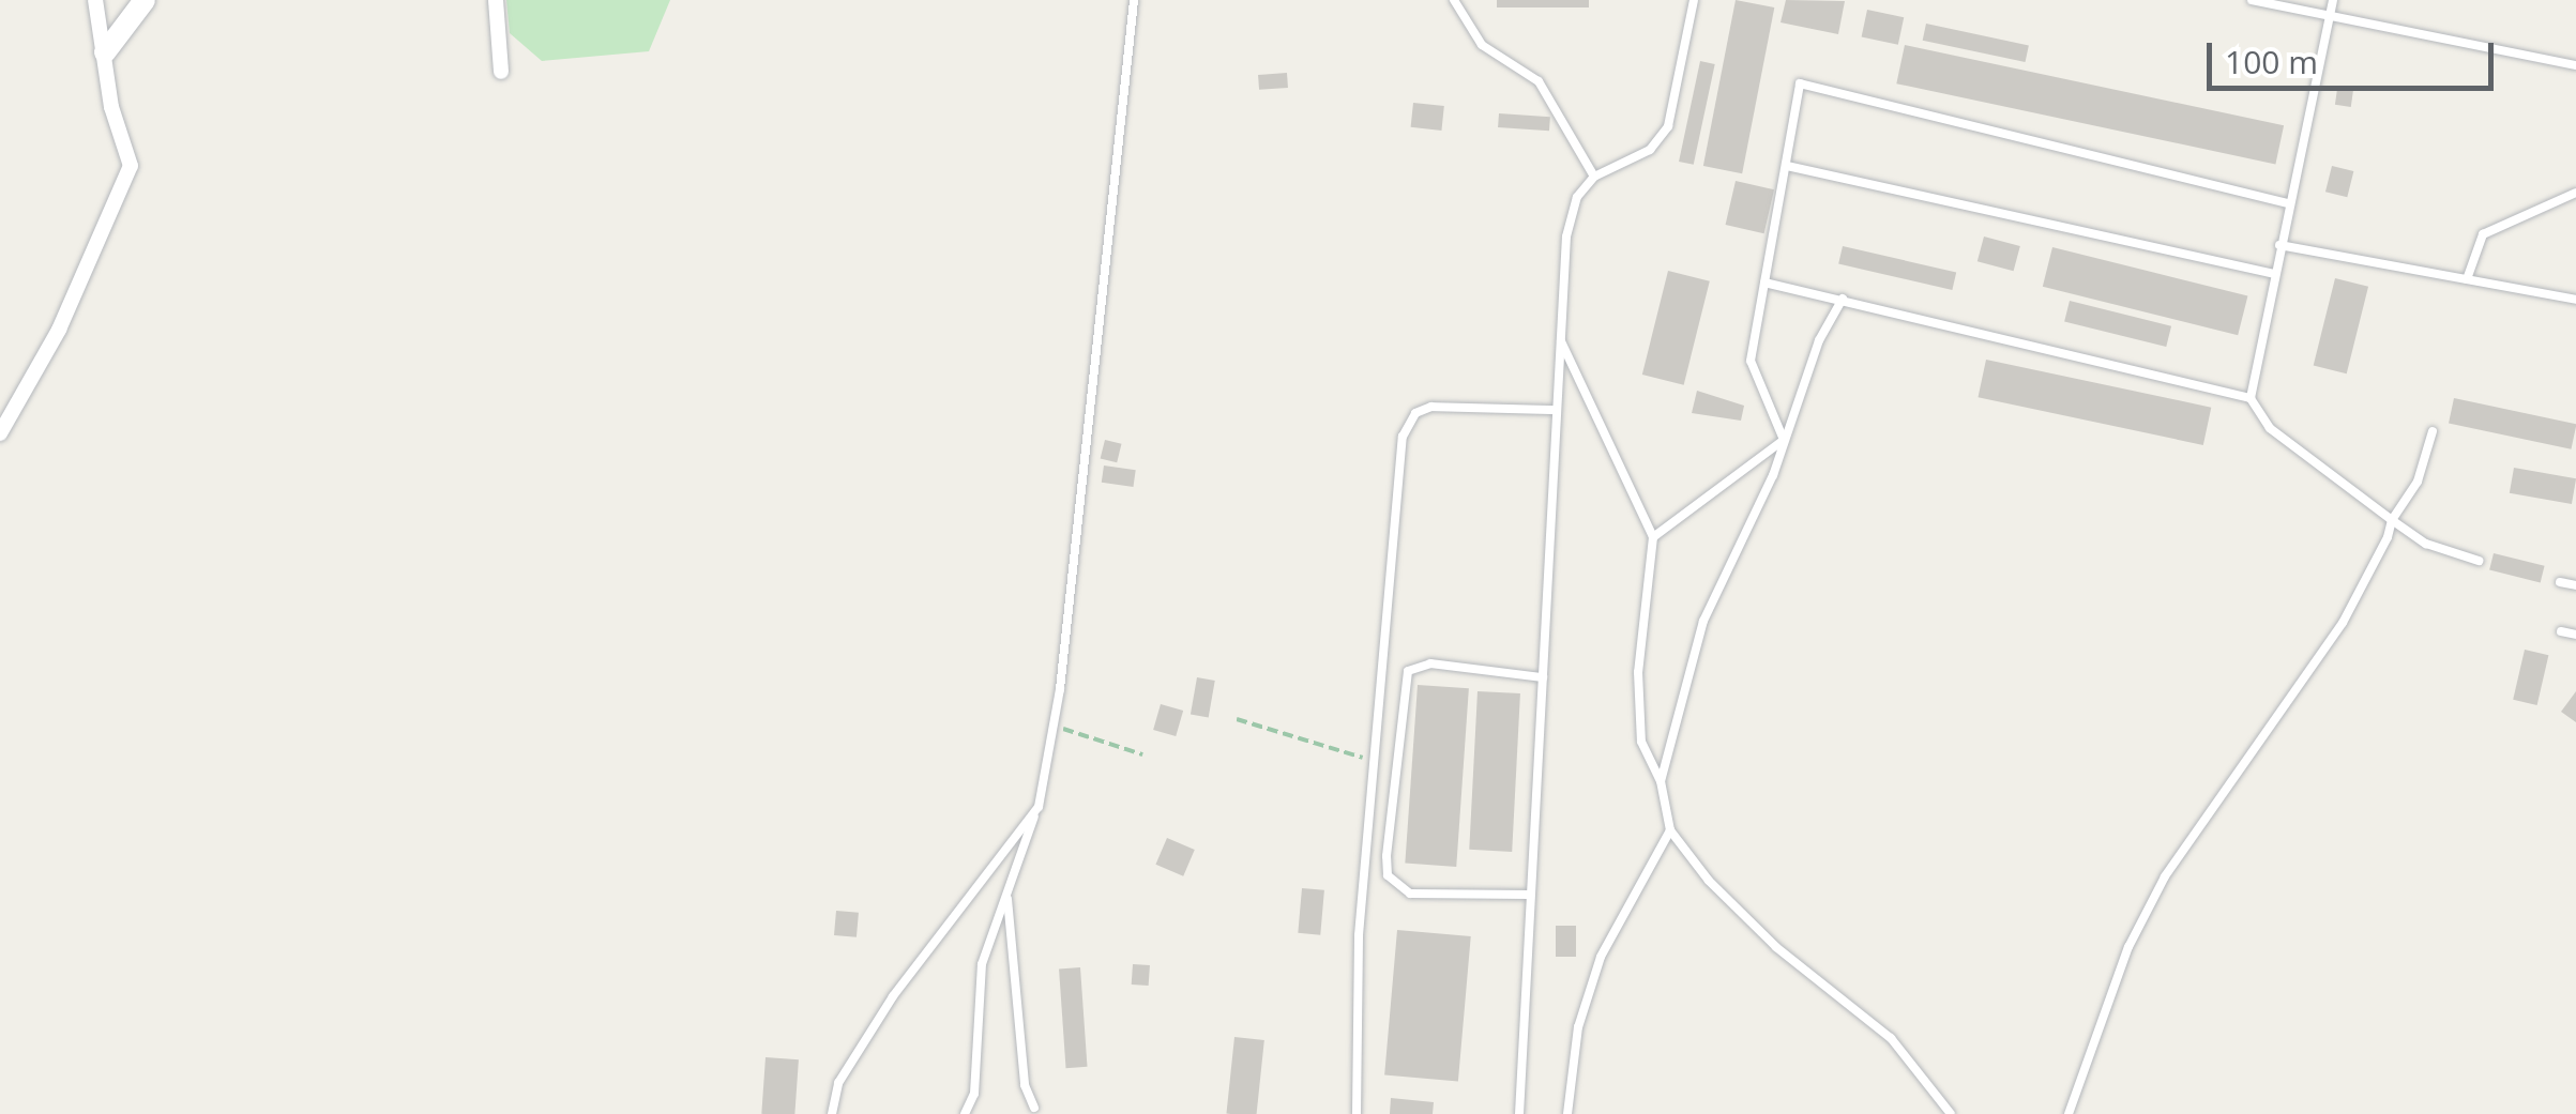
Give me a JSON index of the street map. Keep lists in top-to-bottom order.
{
  "scale_bar": "100 m"
}
